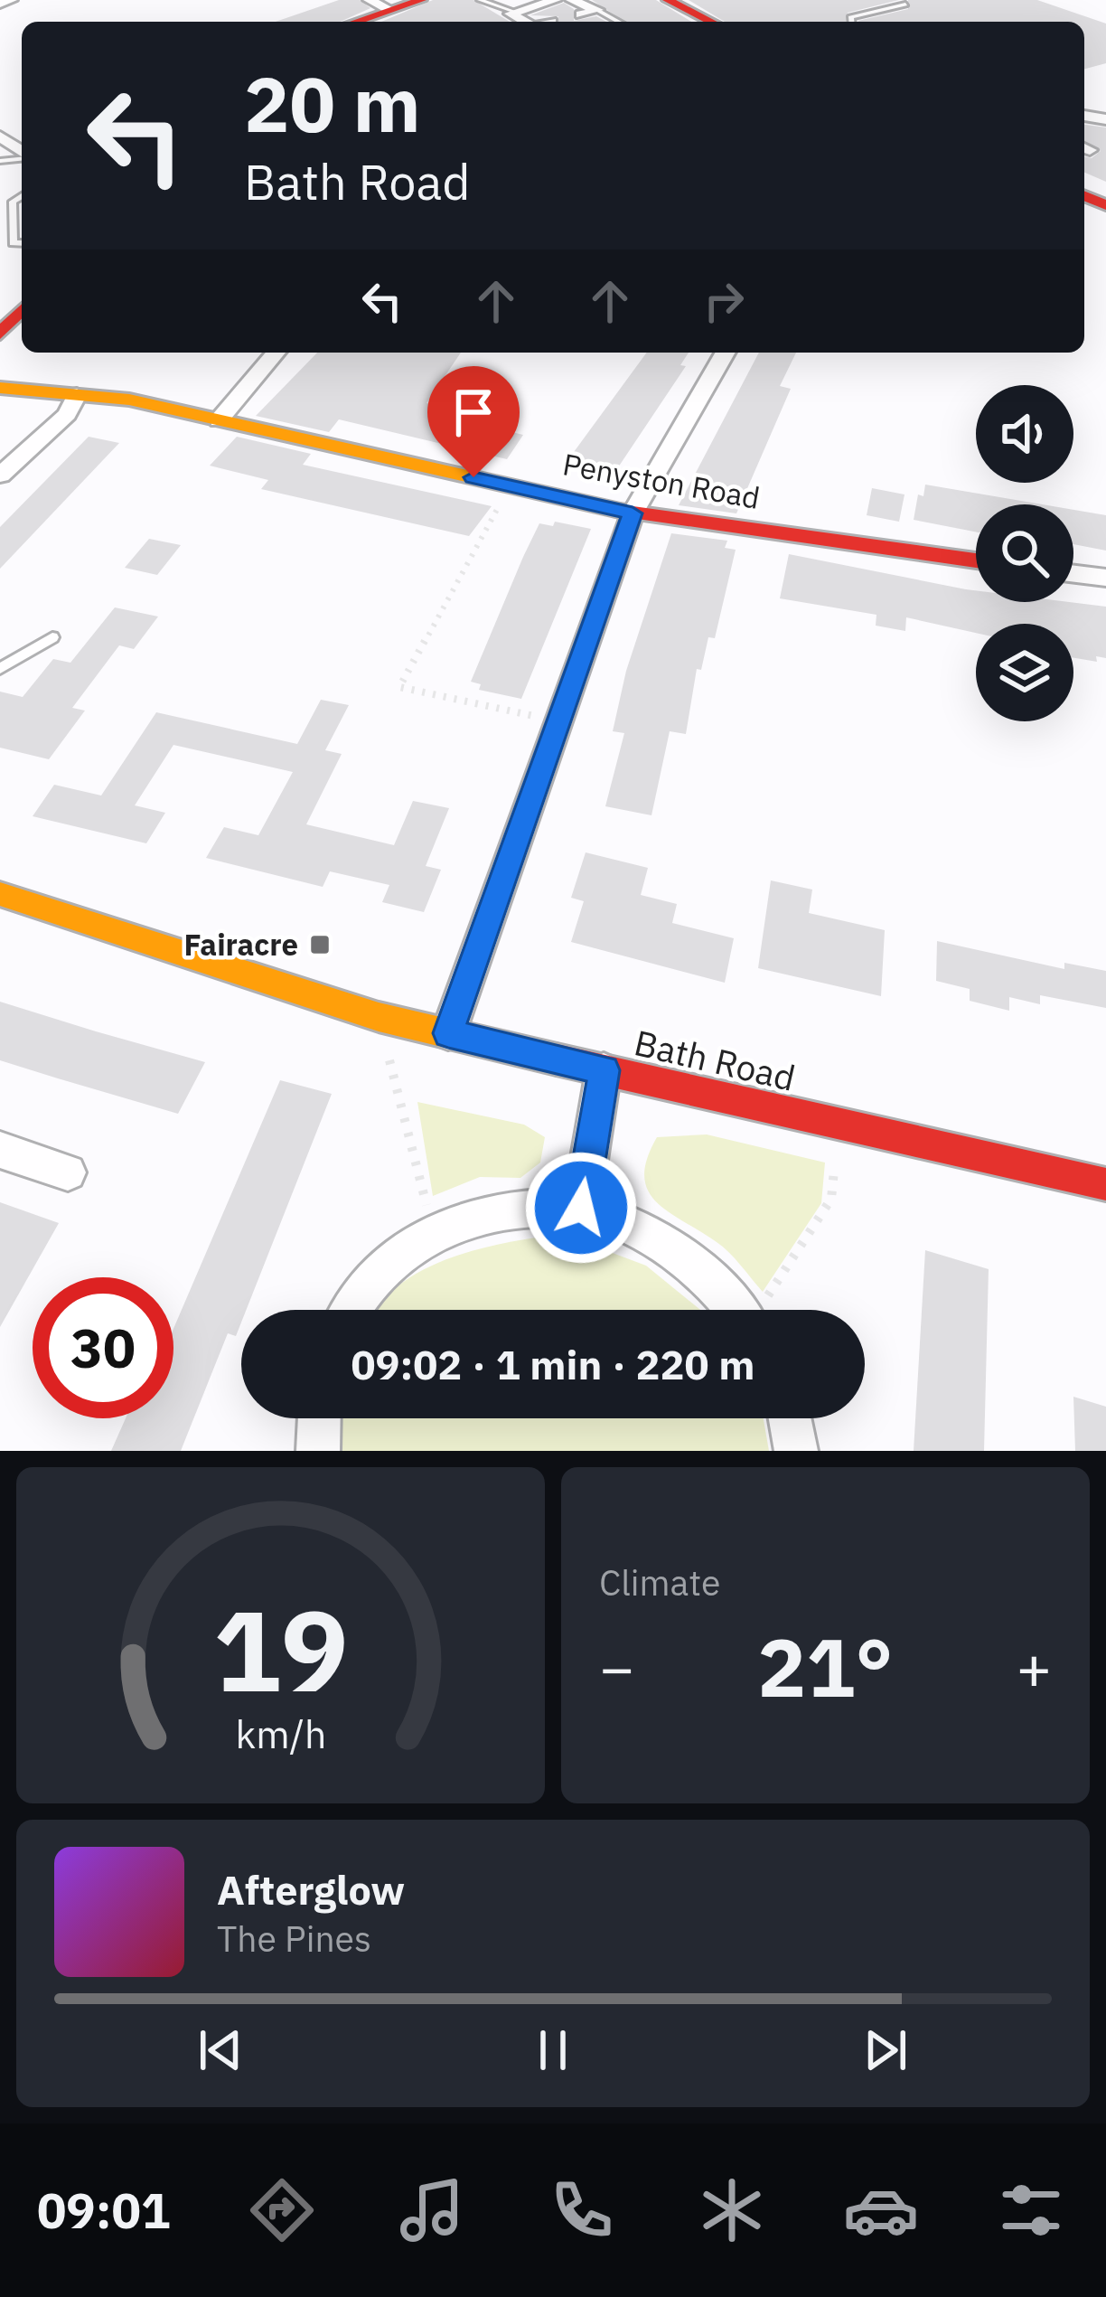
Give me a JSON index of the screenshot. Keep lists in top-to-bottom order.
{
  "streets": {
    "street": ["Penyston Road", "Bath Road"]
  },
  "places": {
    "transit": ["Fairacre"]
  },
  "page": {
    "turn": ["20 m", "Bath Road"],
    "limit": "30",
    "trip": "09:02 · 1 min · 220 m",
    "tile": "Climate",
    "heat": ["−", "21°", "+"],
    "song": ["Afterglow", "The Pines"],
    "tabs": "09:01",
    "gauge": ["19", "km/h"]
  }
}
